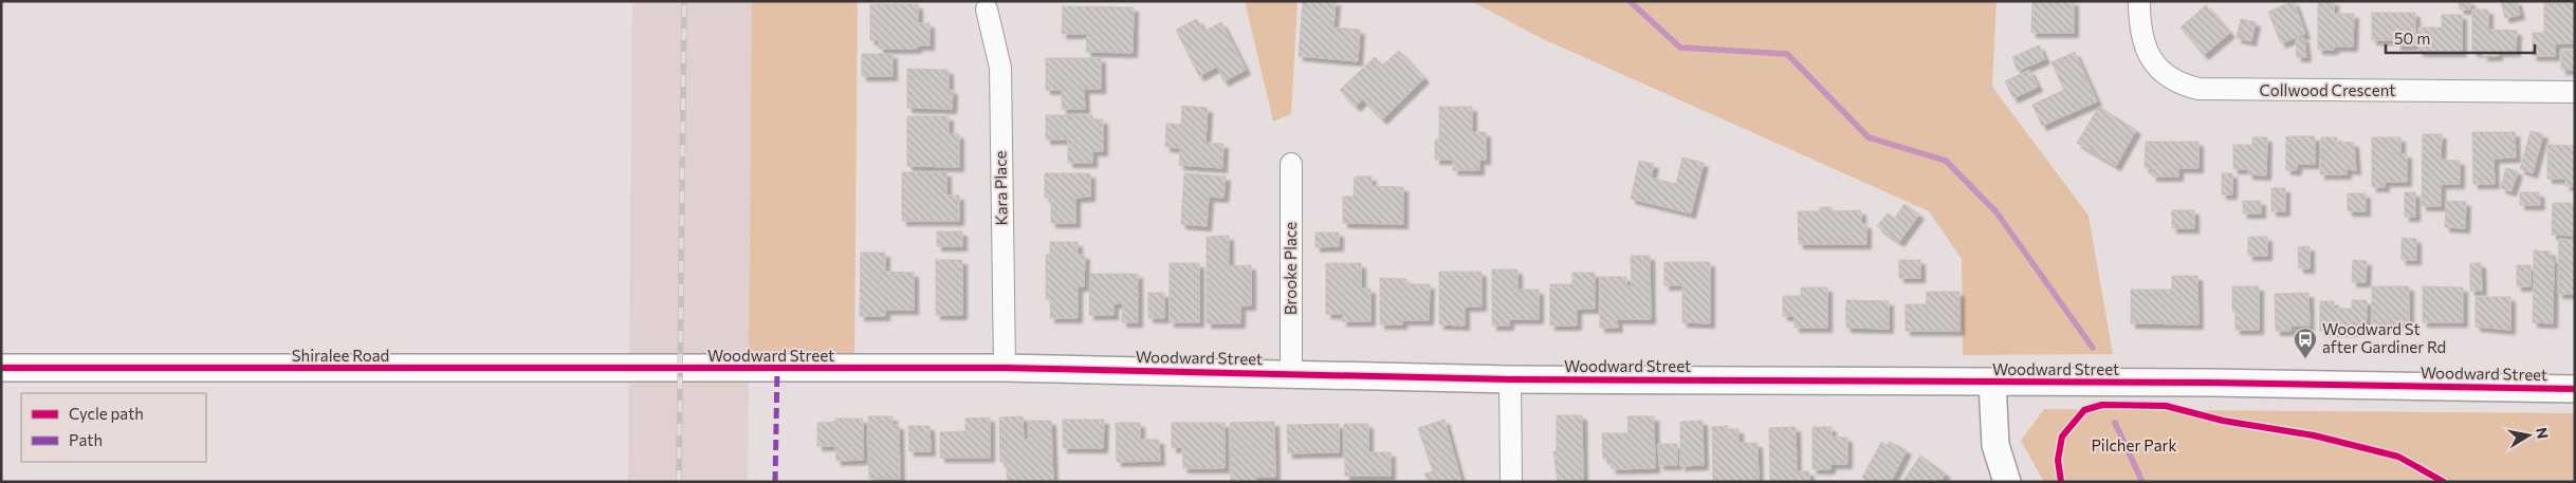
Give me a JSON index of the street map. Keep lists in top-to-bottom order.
{
  "streets": {
    "street": [
      "Collwood Crescent",
      "Kara Place",
      "Brooke Place",
      "Shiralee Road",
      "Woodward Street"
    ]
  },
  "crossings": [
    ["Kara Place", "Woodward Street"],
    ["Brooke Place", "Woodward Street"],
    ["Shiralee Road", "Woodward Street"]
  ],
  "parks": ["Pilcher Park"],
  "places": {
    "bus stop": ["Woodward St after Gardiner Rd"]
  },
  "legend": ["Cycle path", "Path"],
  "scale_bar": "50 m",
  "north": "right"
}
